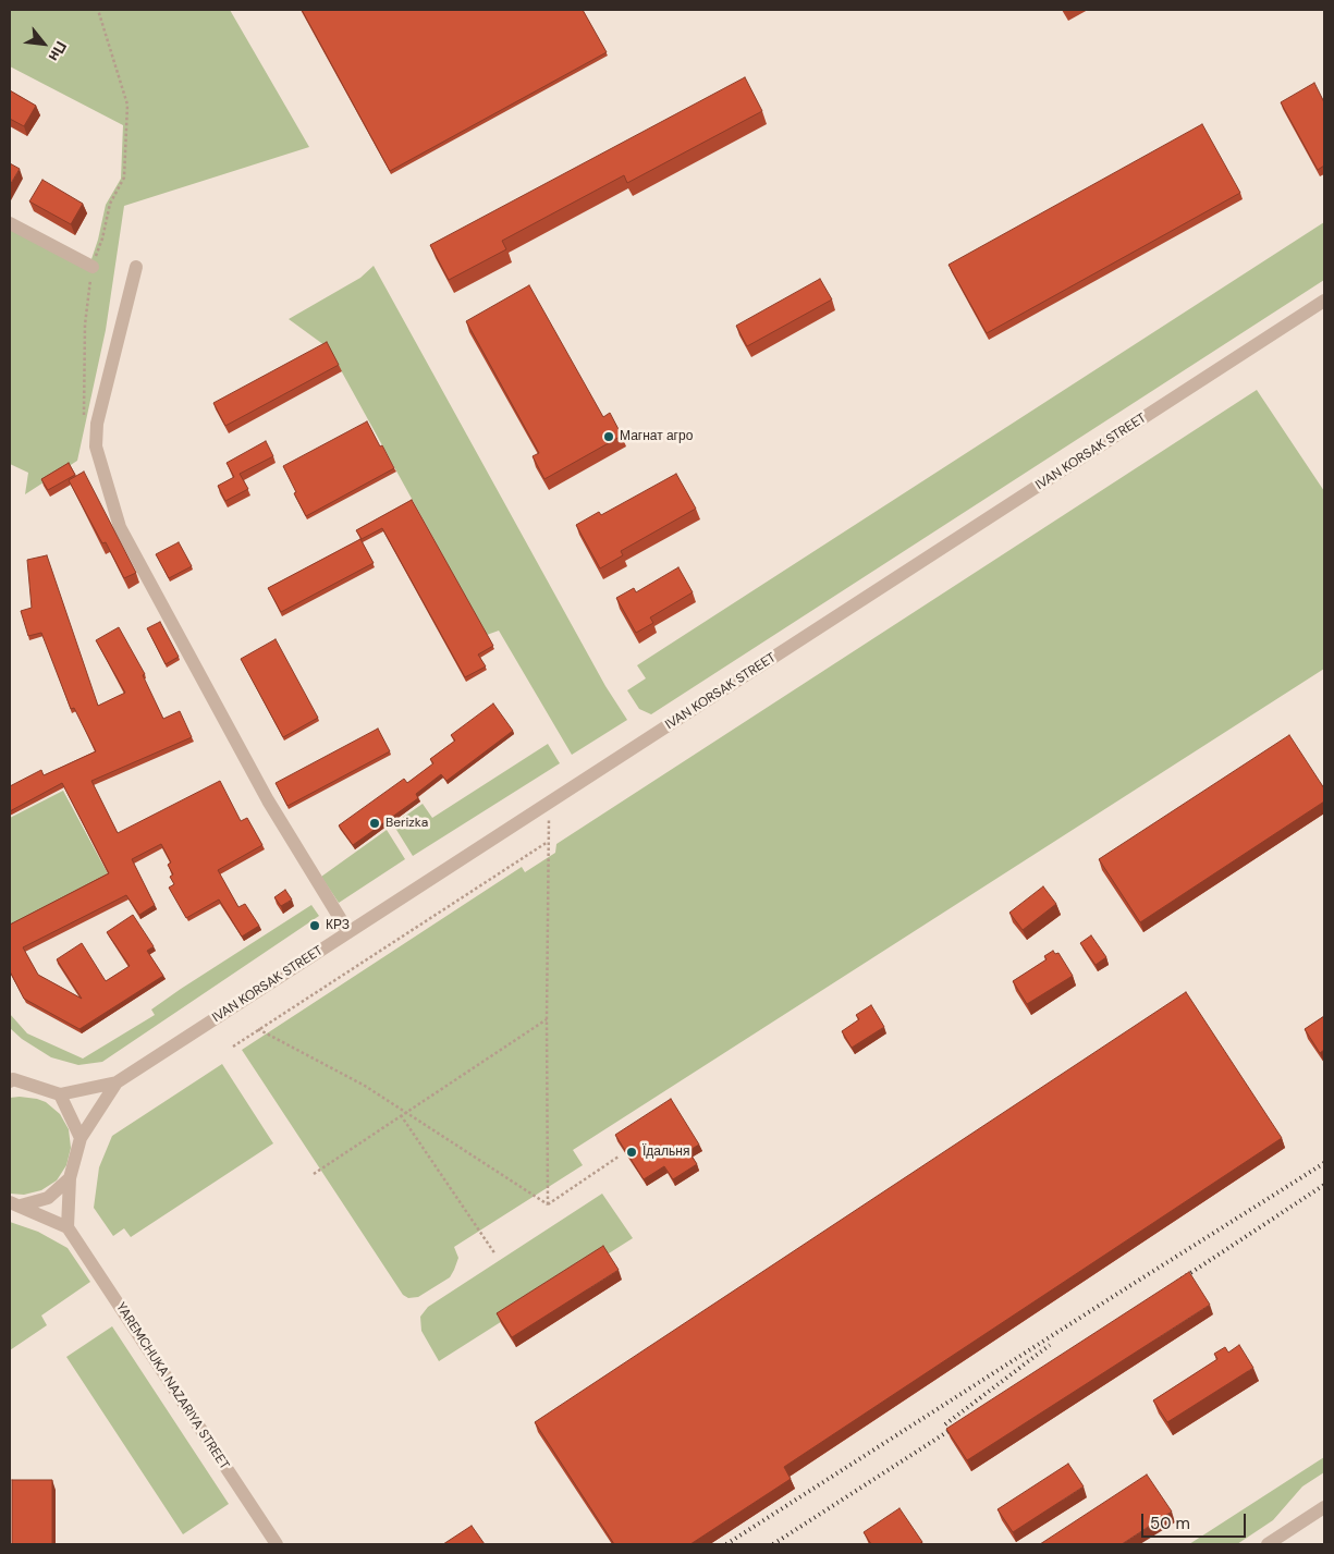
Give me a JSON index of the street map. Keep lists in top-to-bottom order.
{
  "streets": {
    "street": ["IVAN KORSAK STREET", "YAREMCHUKA NAZARIYA STREET"]
  },
  "places": [
    "Магнат агро",
    "Berizka",
    "КРЗ",
    "Їдальня"
  ],
  "scale_bar": "50 m",
  "north": "bottom right"
}
